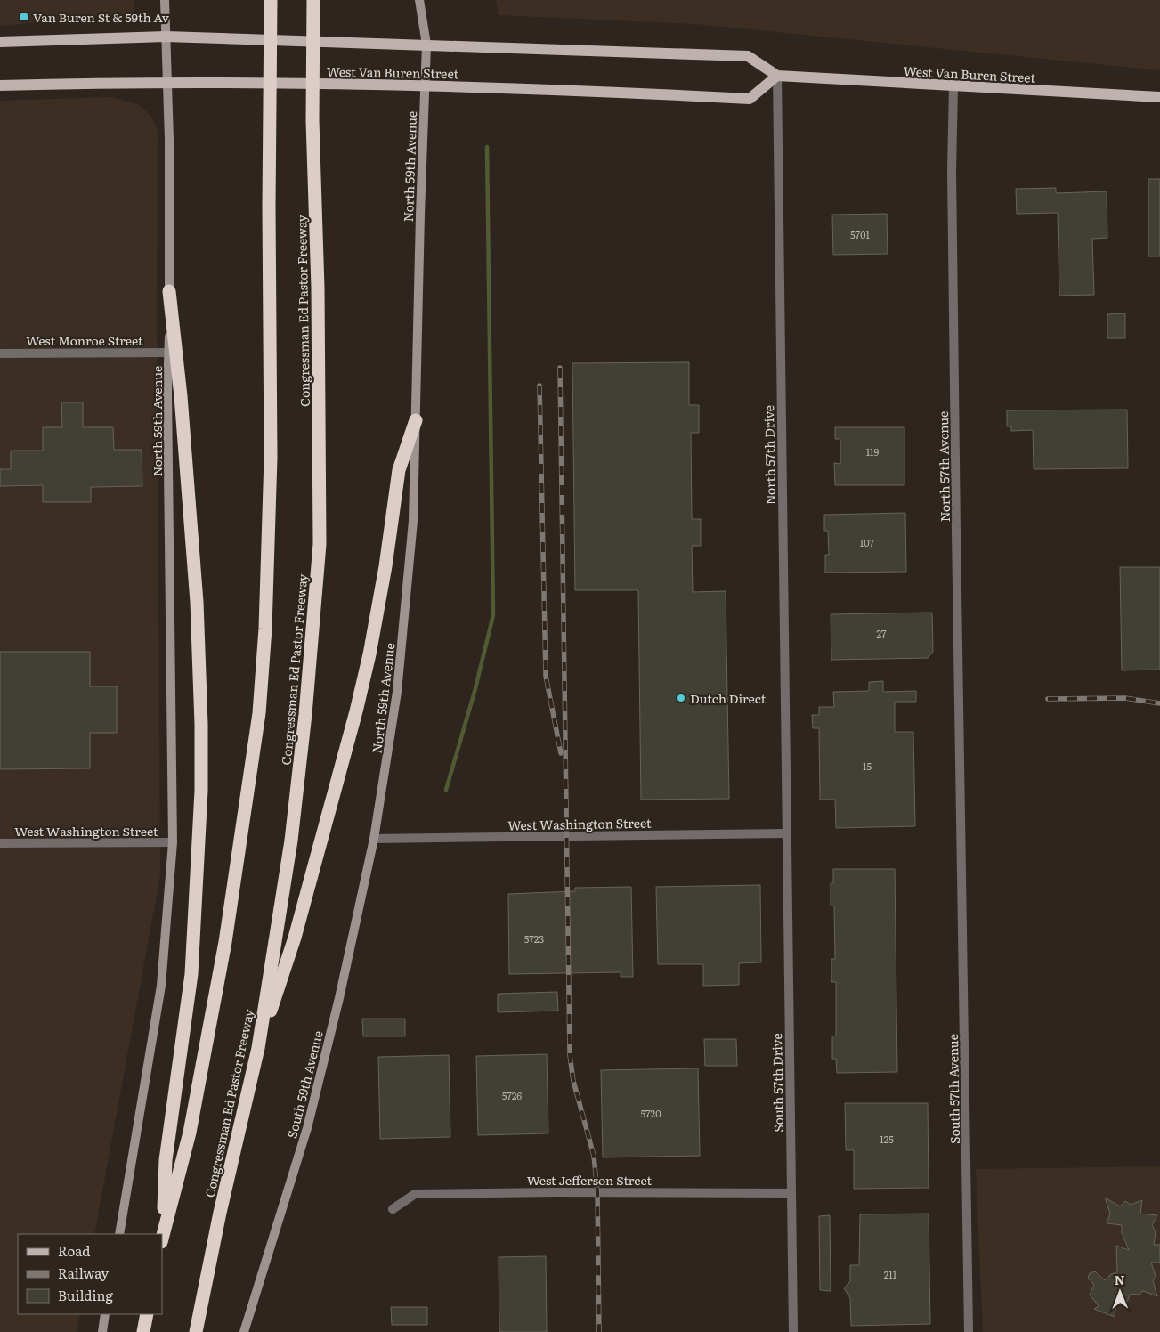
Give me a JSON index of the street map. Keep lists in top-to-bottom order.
{
  "streets": {
    "highway": ["Congressman Ed Pastor Freeway"],
    "main road": ["West Van Buren Street", "North 59th Avenue", "South 59th Avenue"],
    "street": [
      "West Monroe Street",
      "North 57th Drive",
      "North 57th Avenue",
      "West Washington Street",
      "South 57th Drive",
      "South 57th Avenue",
      "West Jefferson Street"
    ]
  },
  "crossings": [
    ["West Van Buren Street", "North 59th Avenue"],
    ["West Van Buren Street", "North 57th Drive"],
    ["West Van Buren Street", "North 57th Avenue"],
    ["North 59th Avenue", "West Monroe Street"],
    ["North 59th Avenue", "West Washington Street"],
    ["North 59th Avenue", "South 59th Avenue"],
    ["North 57th Drive", "West Washington Street"],
    ["North 57th Drive", "South 57th Drive"],
    ["North 57th Avenue", "South 57th Avenue"],
    ["West Washington Street", "South 57th Drive"],
    ["West Washington Street", "South 59th Avenue"],
    ["South 57th Drive", "West Jefferson Street"]
  ],
  "places": {
    "transit": ["Van Buren St & 59th Av"],
    "other": ["Dutch Direct"]
  },
  "house_numbers": [
    "5701",
    "119",
    "107",
    "27",
    "15",
    "5723",
    "5726",
    "5720",
    "125",
    "211"
  ],
  "legend": ["Road", "Railway", "Building"],
  "north": "top"
}
